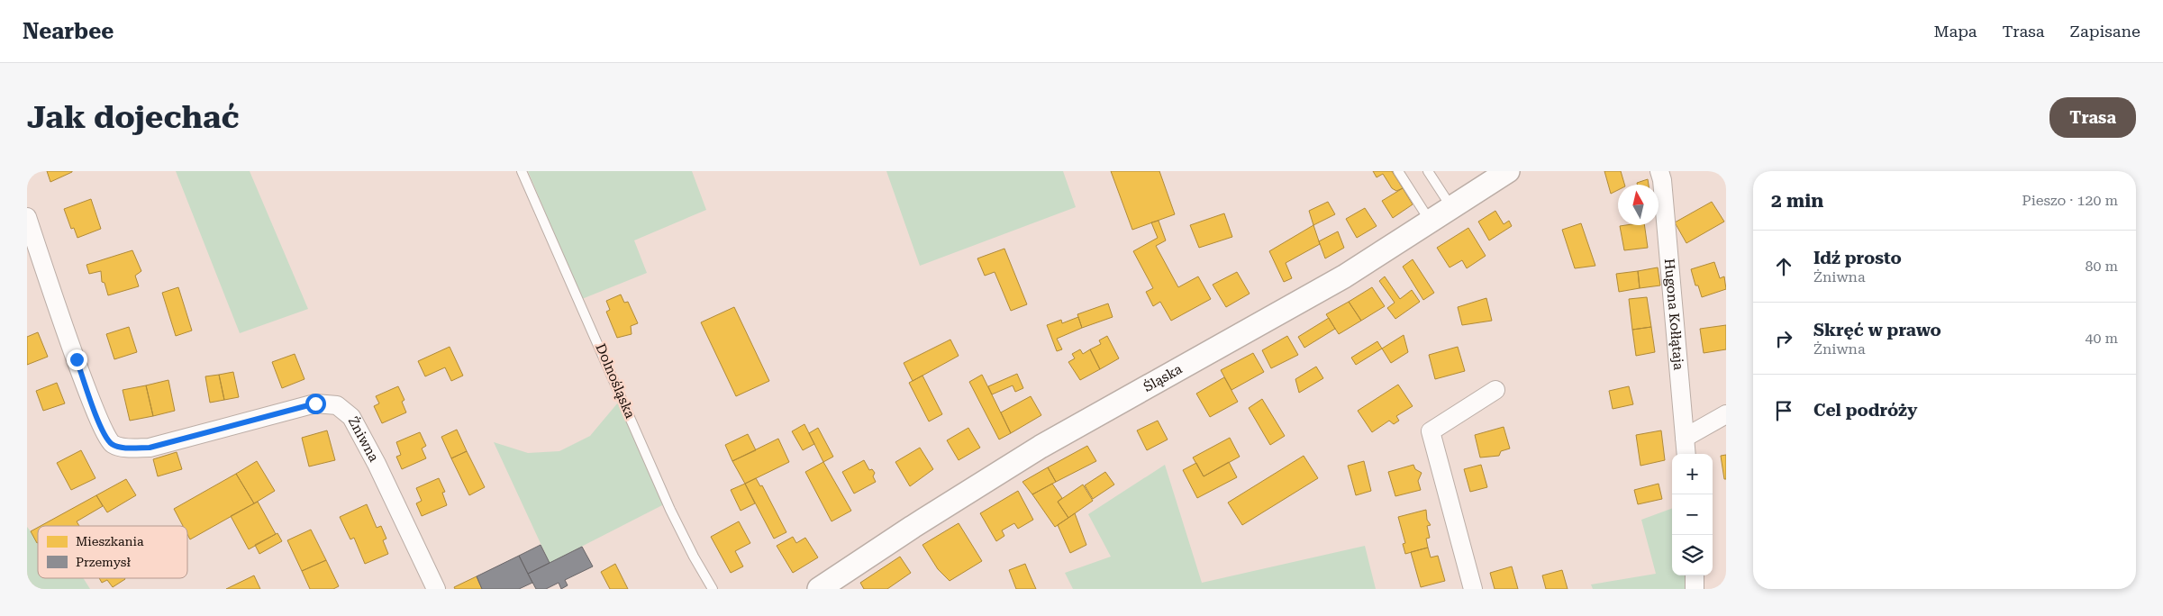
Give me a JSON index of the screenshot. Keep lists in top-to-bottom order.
{
  "streets": {
    "street": ["Hugona Kołłątaja", "Śląska", "Żniwna"],
    "lane": ["Dolnośląska"]
  },
  "legend": ["Mieszkania", "Przemysł"],
  "north": "top",
  "page": {
    "header": "Nearbee",
    "nav": ["Mapa", "Trasa", "Zapisane"],
    "buttons": "Trasa",
    "title": "Jak dojechać",
    "heading": ["2 min", "Pieszo · 120 m"],
    "list": [
      ["Idź prosto", "Żniwna", "80 m"],
      ["Skręć w prawo", "Żniwna", "40 m"],
      "Cel podróży"
    ],
    "map_buttons": ["+", "−"]
  }
}
